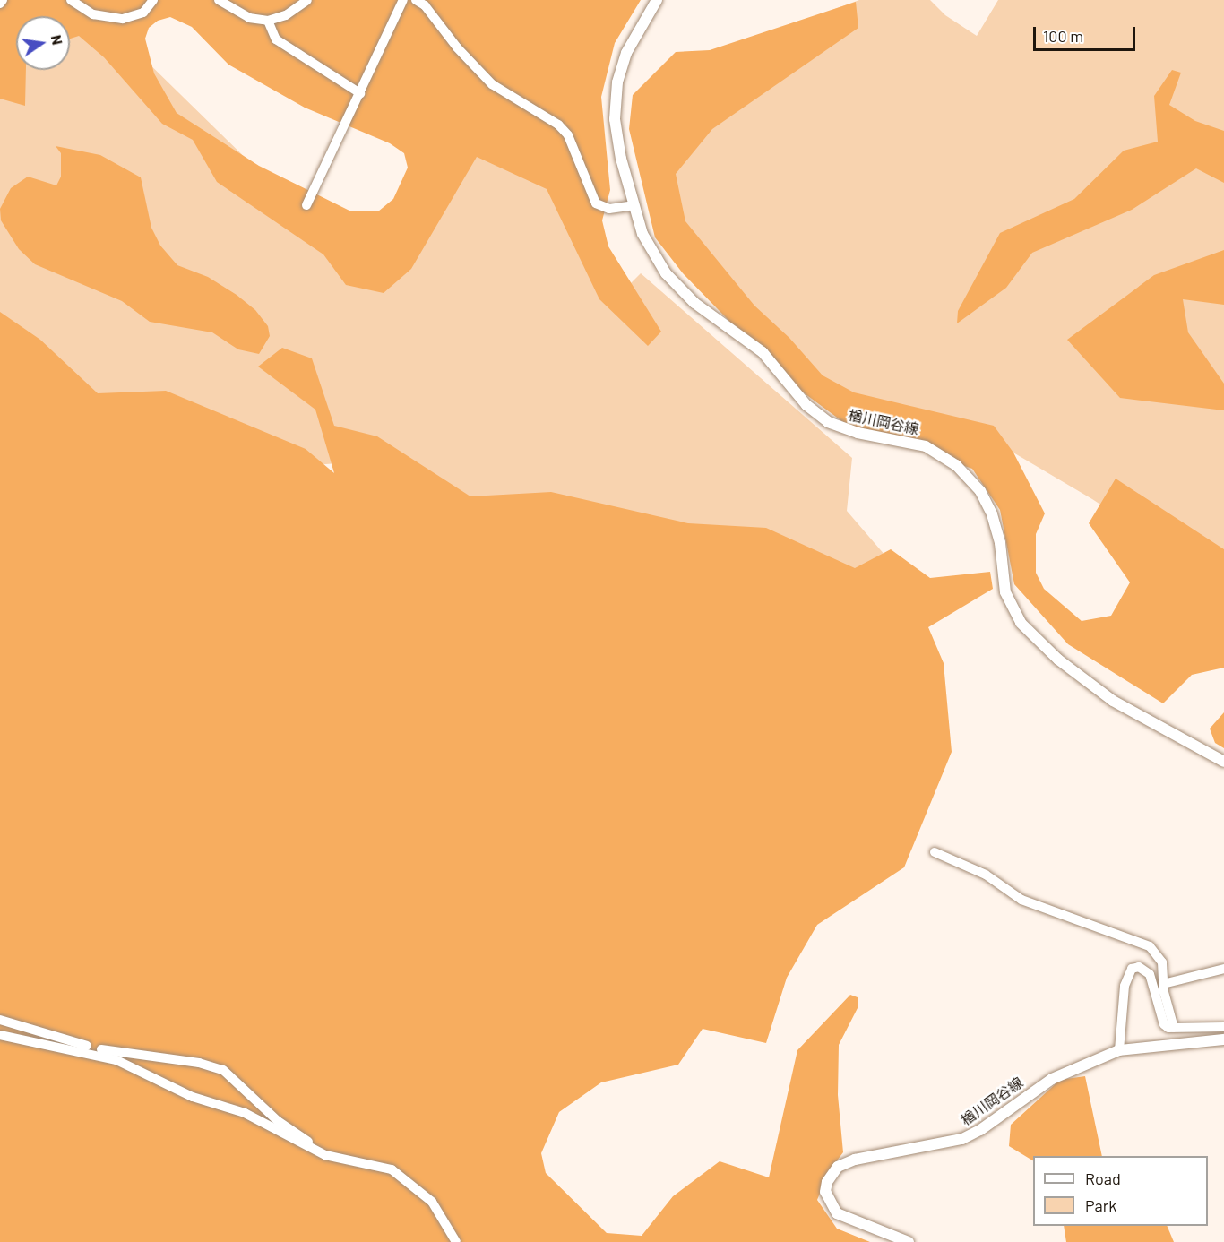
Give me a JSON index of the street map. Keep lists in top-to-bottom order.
{
  "streets": {
    "main road": ["楢川岡谷線"]
  },
  "legend": ["Road", "Park"],
  "scale_bar": "100 m",
  "north": "right"
}
